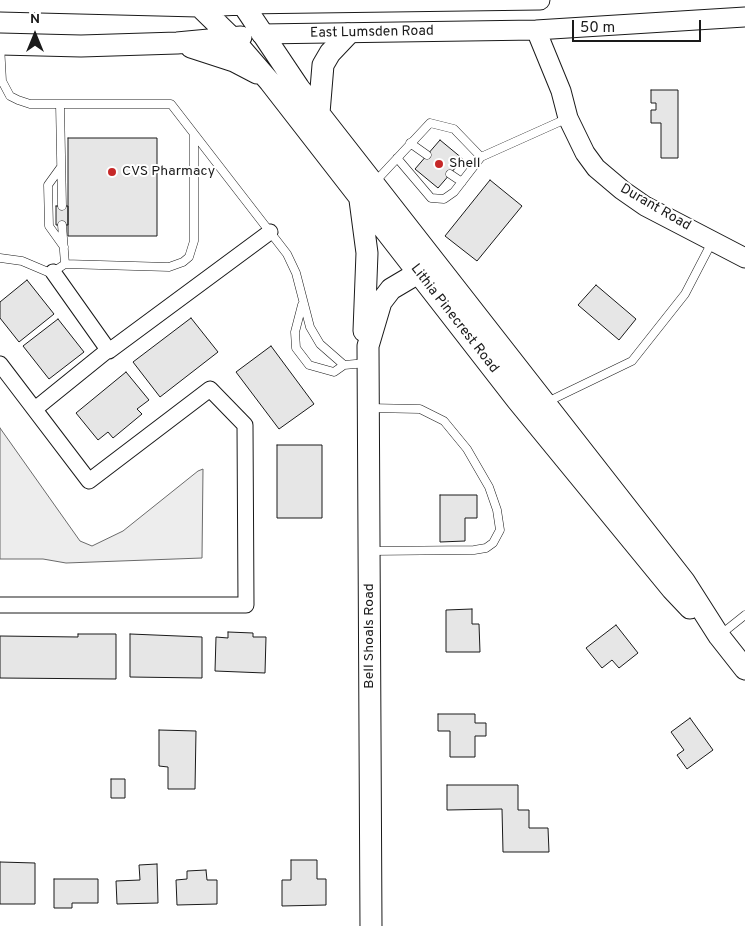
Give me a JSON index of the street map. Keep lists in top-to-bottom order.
{
  "streets": {
    "main road": ["East Lumsden Road", "Lithia Pinecrest Road", "Bell Shoals Road"],
    "street": ["Durant Road"]
  },
  "crossings": [
    ["East Lumsden Road", "Durant Road"],
    ["East Lumsden Road", "Lithia Pinecrest Road"]
  ],
  "places": ["Shell", "CVS Pharmacy"],
  "scale_bar": "50 m",
  "north": "top"
}
